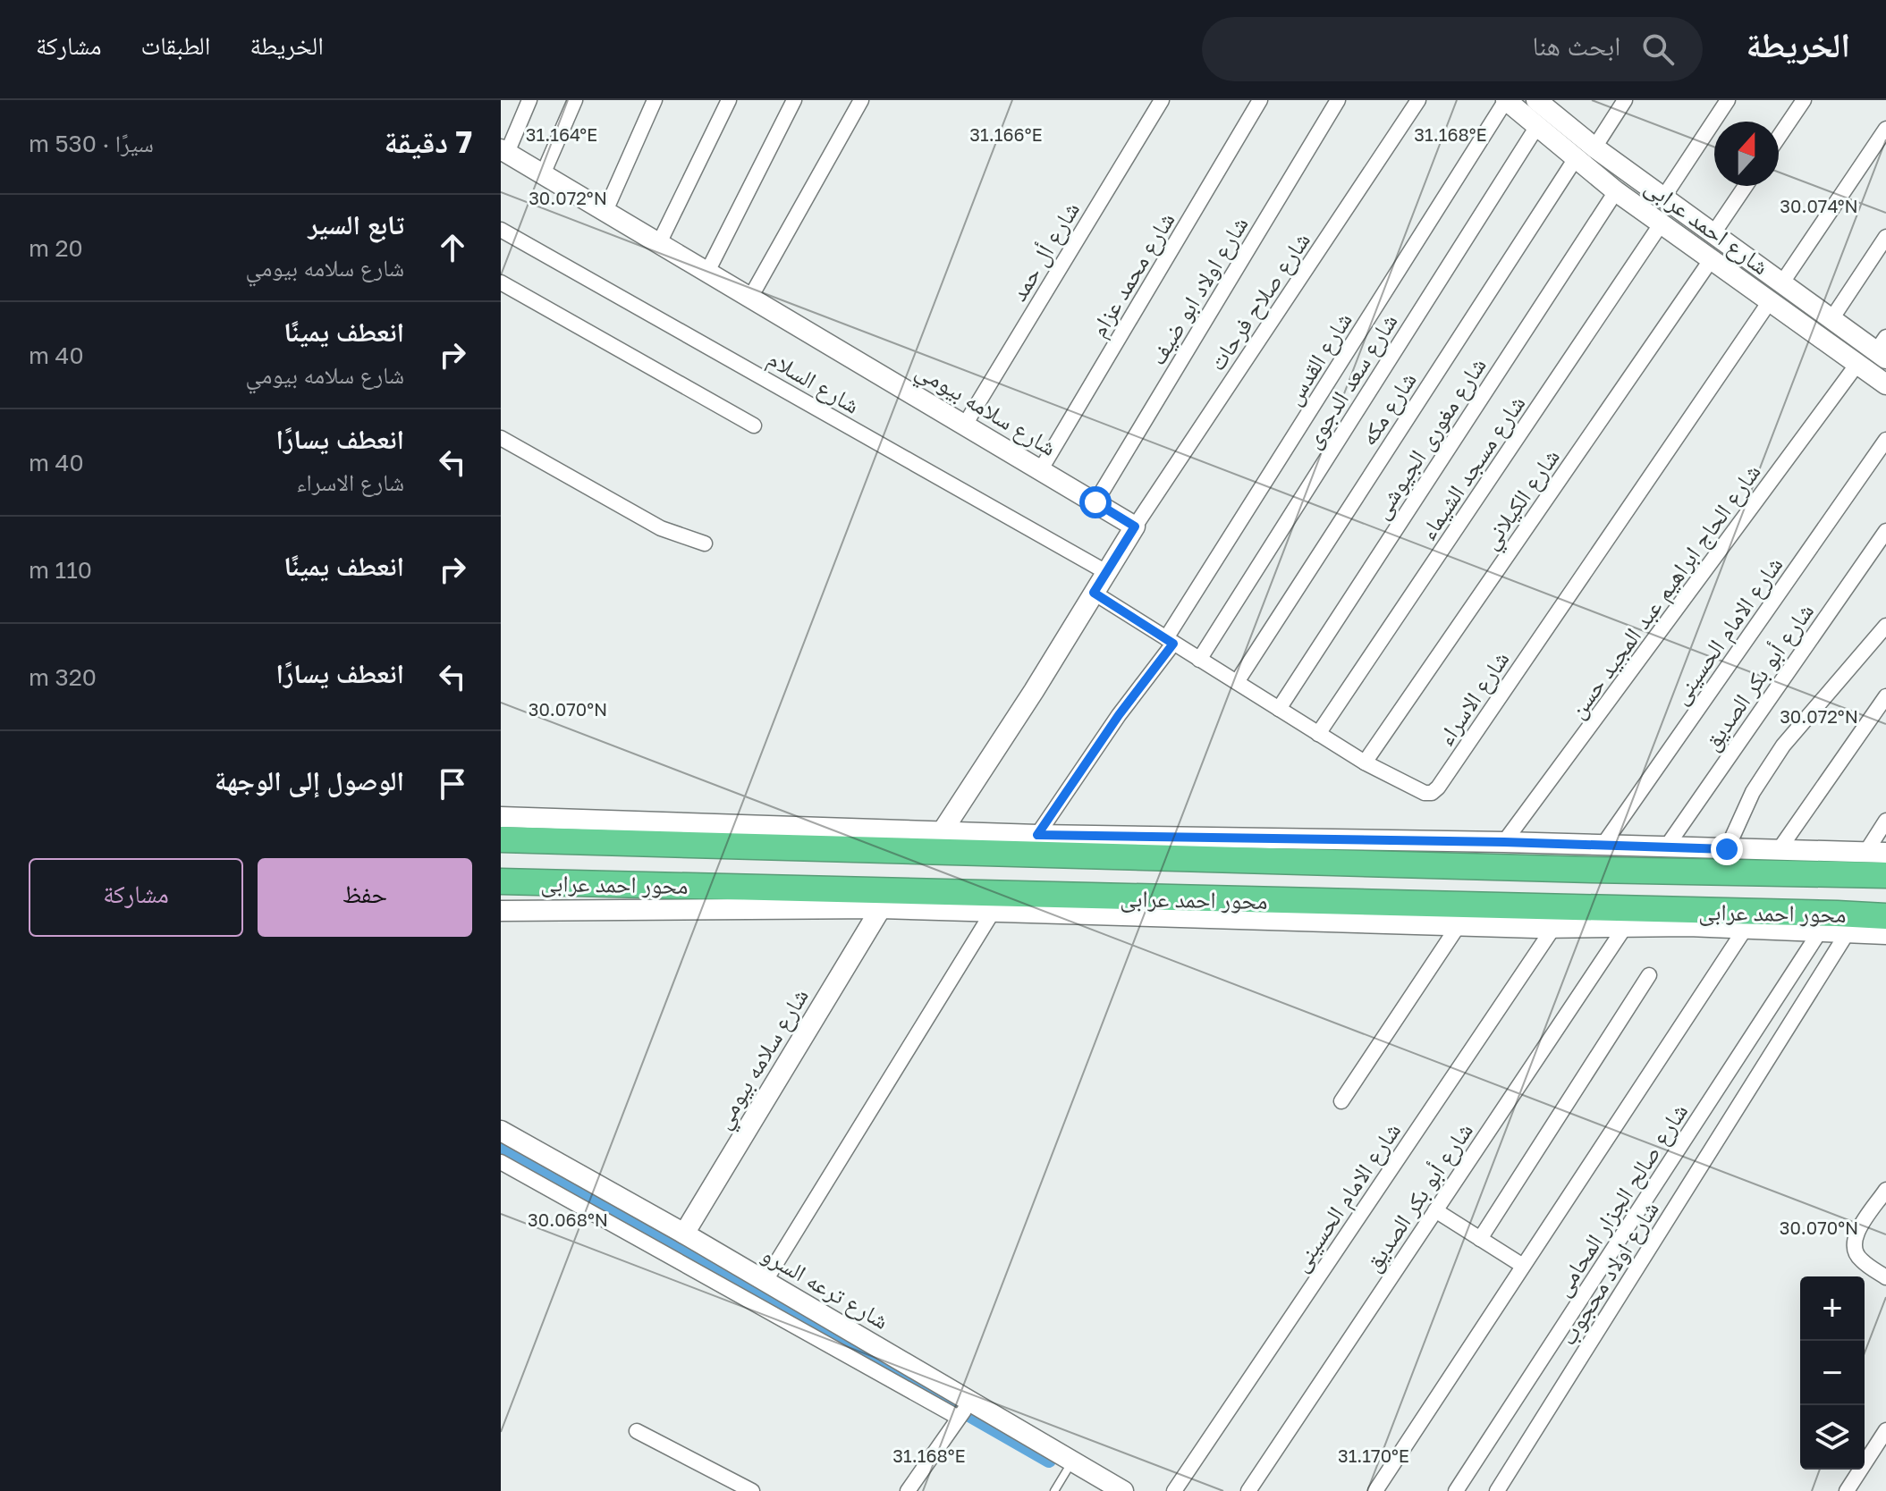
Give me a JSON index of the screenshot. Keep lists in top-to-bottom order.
{
  "streets": {
    "highway": ["محور احمد عرابى"],
    "street": [
      "شارع احمد عرابى",
      "شارع أل حمد",
      "شارع محمد عزام",
      "شارع اولاد ابو ضيف",
      "شارع صلاح فرحات",
      "شارع القدس",
      "شارع سعد الدجوى",
      "شارع السلام",
      "شارع سلامه بيومي",
      "شارع مكه",
      "شارع مغورى الجيوشى",
      "شارع مسجد الشيماء",
      "شارع الكيلاني",
      "شارع الحاج ابراهيم عبد المجيد حسن",
      "شارع الامام الحسينى",
      "شارع أبو بكر الصديق",
      "شارع الاسراء",
      "شارع صالح الجزار المحامى",
      "شارع اولاد محجوب",
      "شارع ترعه السرو"
    ]
  },
  "crossings": [
    ["شارع احمد عرابى", "شارع القدس"],
    ["شارع احمد عرابى", "شارع سعد الدجوى"],
    ["شارع احمد عرابى", "شارع مكه"],
    ["شارع احمد عرابى", "شارع مغورى الجيوشى"],
    ["شارع احمد عرابى", "شارع مسجد الشيماء"],
    ["شارع احمد عرابى", "شارع الكيلاني"],
    ["شارع احمد عرابى", "شارع الحاج ابراهيم عبد المجيد حسن"],
    ["شارع احمد عرابى", "شارع الاسراء"],
    ["شارع أل حمد", "شارع سلامه بيومي"],
    ["شارع محمد عزام", "شارع سلامه بيومي"],
    ["شارع اولاد ابو ضيف", "شارع سلامه بيومي"],
    ["شارع صلاح فرحات", "شارع سلامه بيومي"],
    ["شارع القدس", "شارع الاسراء"],
    ["شارع سعد الدجوى", "شارع الاسراء"],
    ["شارع سلامه بيومي", "شارع ترعه السرو"],
    ["شارع مكه", "شارع الاسراء"],
    ["شارع مغورى الجيوشى", "شارع الاسراء"],
    ["شارع مسجد الشيماء", "شارع الاسراء"],
    ["شارع الكيلاني", "شارع الاسراء"]
  ],
  "north": "top",
  "page": {
    "header": "الخريطة",
    "search": "ابحث هنا",
    "nav": ["الخريطة", "الطبقات", "مشاركة"],
    "heading": ["7 دقيقة", "سيرًا · 530 m"],
    "list": [
      ["تابع السير", "شارع سلامه بيومي", "20 m"],
      ["انعطف يمينًا", "شارع سلامه بيومي", "40 m"],
      ["انعطف يسارًا", "شارع الاسراء", "40 m"],
      ["انعطف يمينًا", "110 m"],
      ["انعطف يسارًا", "320 m"],
      "الوصول إلى الوجهة"
    ],
    "buttons": ["حفظ", "مشاركة"],
    "map_buttons": ["+", "−"]
  },
  "coordinates": [
    "31.164°E",
    "31.166°E",
    "31.168°E",
    "30.072°N",
    "30.074°N",
    "30.070°N",
    "30.068°N",
    "31.170°E"
  ]
}
